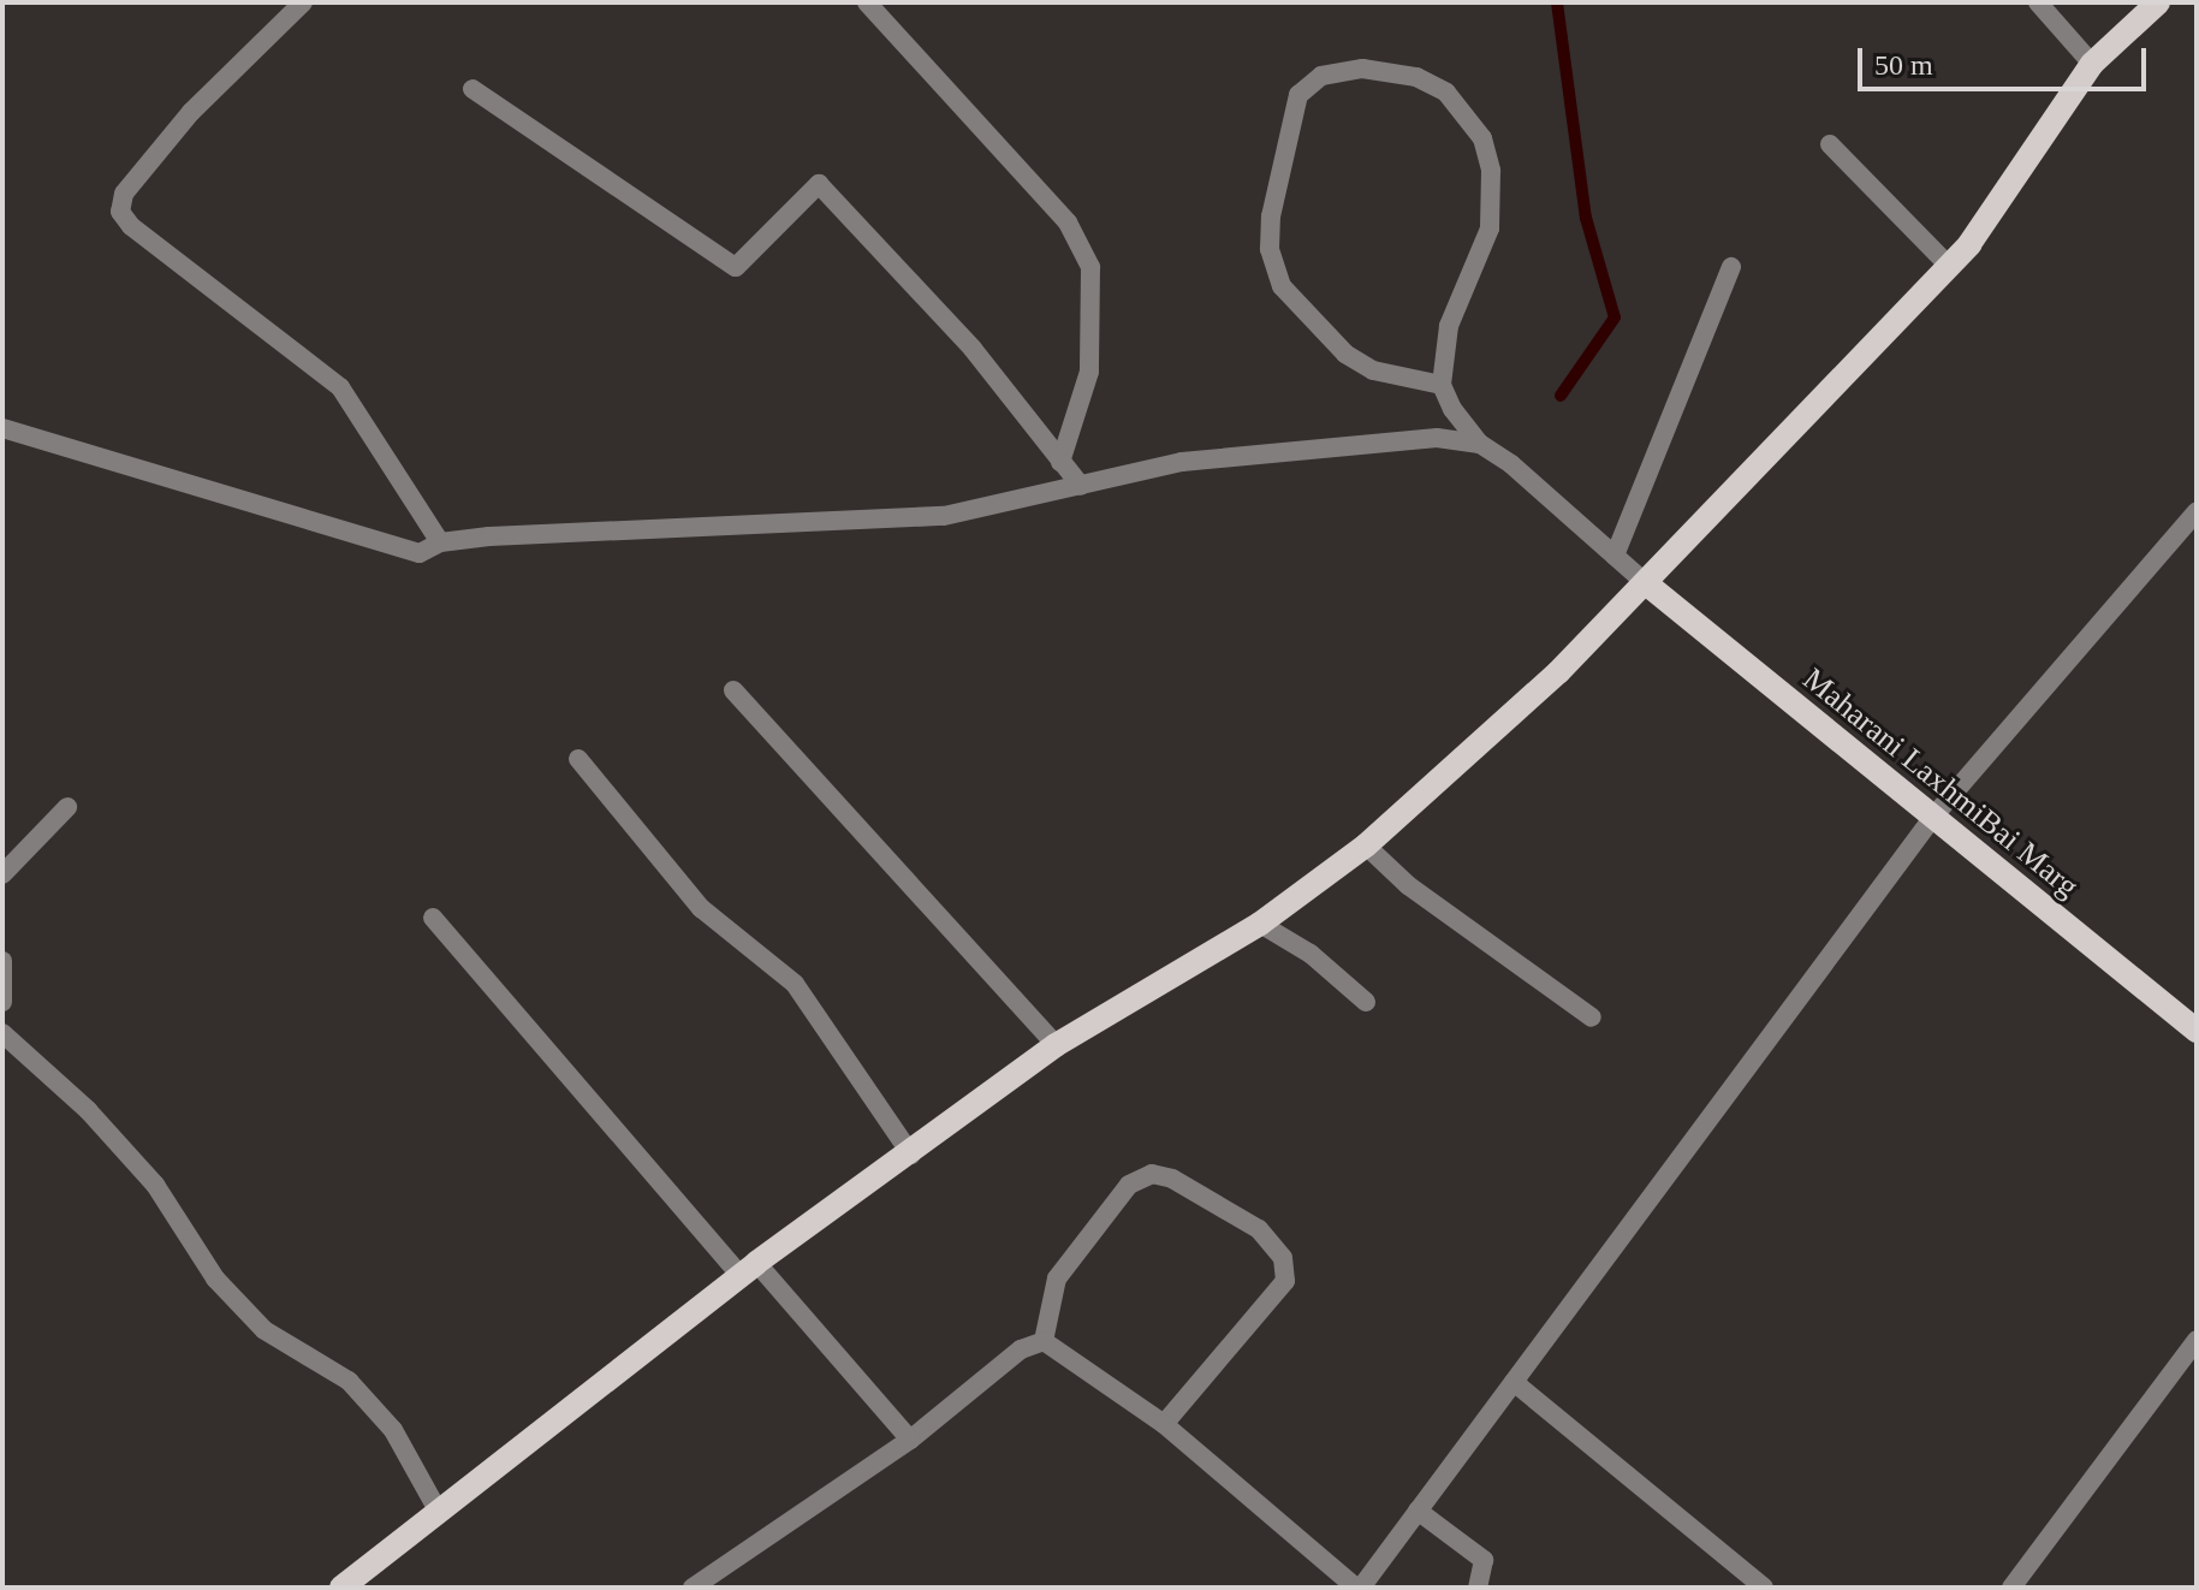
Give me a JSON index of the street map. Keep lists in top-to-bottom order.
{
  "streets": {
    "main road": ["Maharani LaxhmiBai Marg"]
  },
  "scale_bar": "50 m"
}
